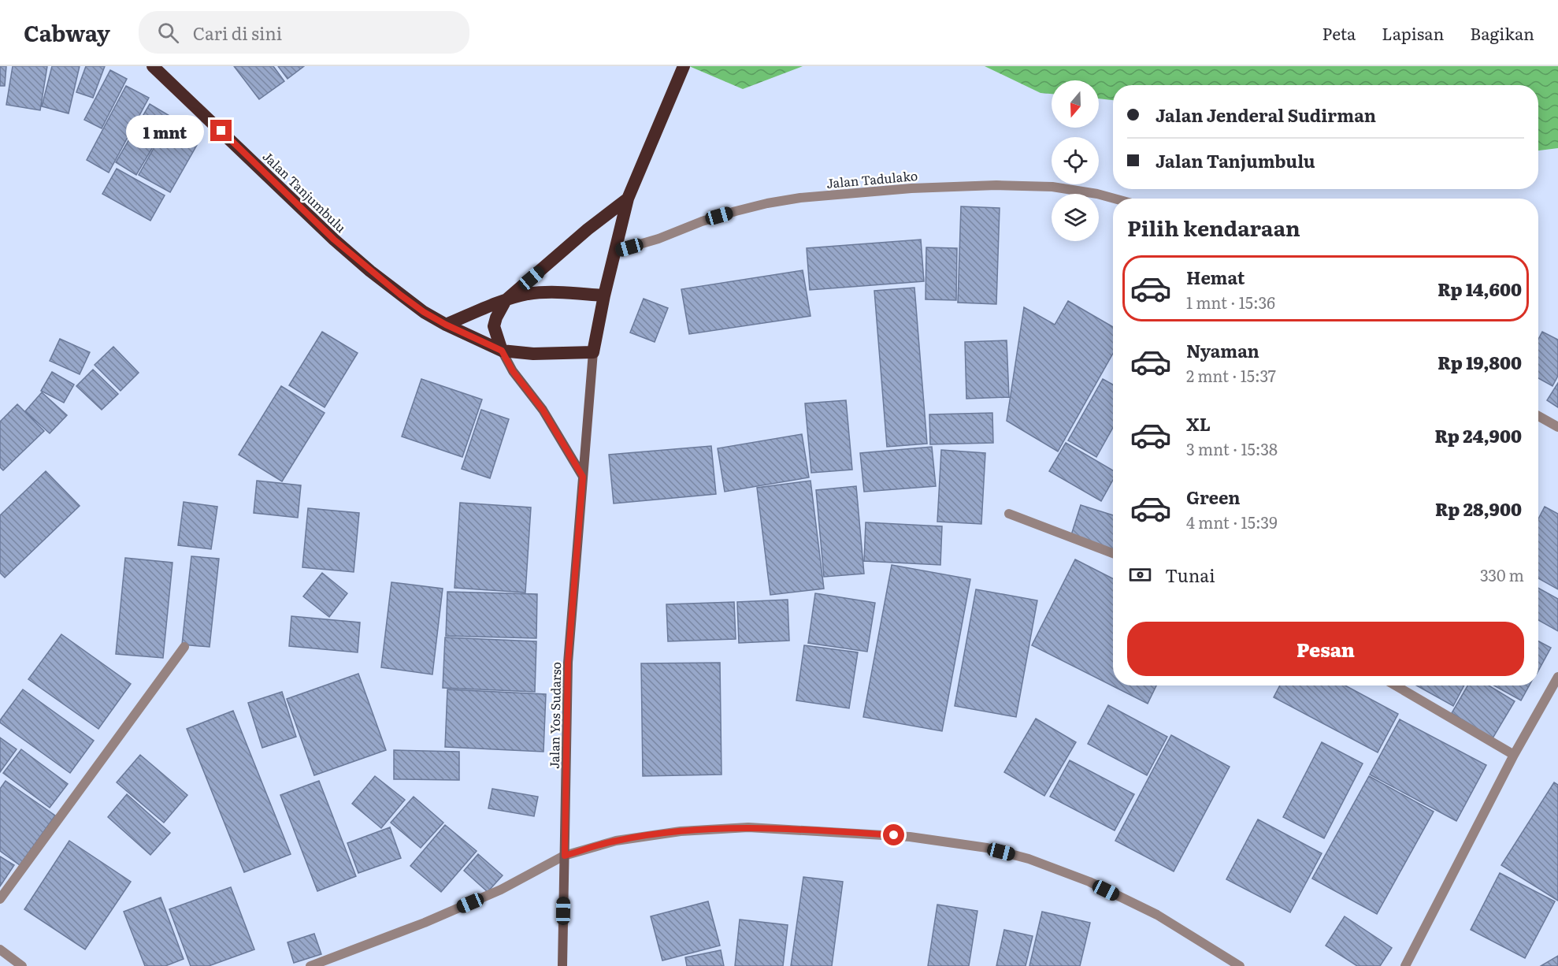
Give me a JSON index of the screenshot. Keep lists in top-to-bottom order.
{
  "streets": {
    "highway": ["Jalan Tanjumbulu"],
    "main road": ["Jalan Yos Sudarso"],
    "street": ["Jalan Tadulako"]
  },
  "crossings": [
    ["Jalan Tanjumbulu", "Jalan Yos Sudarso"]
  ],
  "north": "bottom",
  "page": {
    "header": "Cabway",
    "search": "Cari di sini",
    "nav": ["Peta", "Lapisan", "Bagikan"],
    "banner": ["Jalan Jenderal Sudirman", "Jalan Tanjumbulu"],
    "bubble": "1 mnt",
    "heading": "Pilih kendaraan",
    "list": [
      {
        "name": "Hemat",
        "note": "1 mnt · 15:36",
        "value": "Rp 14,600"
      },
      {
        "name": "Nyaman",
        "note": "2 mnt · 15:37",
        "value": "Rp 19,800"
      },
      {
        "name": "XL",
        "note": "3 mnt · 15:38",
        "value": "Rp 24,900"
      },
      {
        "name": "Green",
        "note": "4 mnt · 15:39",
        "value": "Rp 28,900"
      }
    ],
    "pay": ["Tunai", "330 m"],
    "buttons": "Pesan"
  }
}
